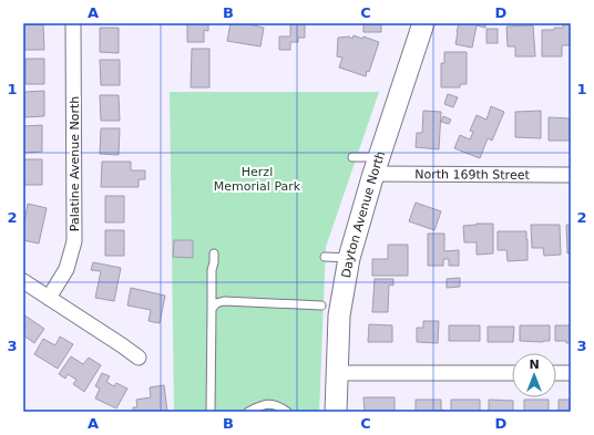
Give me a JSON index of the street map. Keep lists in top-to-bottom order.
{
  "streets": {
    "street": ["Palatine Avenue North", "North 169th Street", "Dayton Avenue North"]
  },
  "crossings": [
    ["North 169th Street", "Dayton Avenue North"]
  ],
  "parks": ["Herzl Memorial Park"],
  "north": "top",
  "grid": {
    "columns": [
      "A",
      "B",
      "C",
      "D"
    ],
    "rows": ["1", "2", "3"]
  }
}
